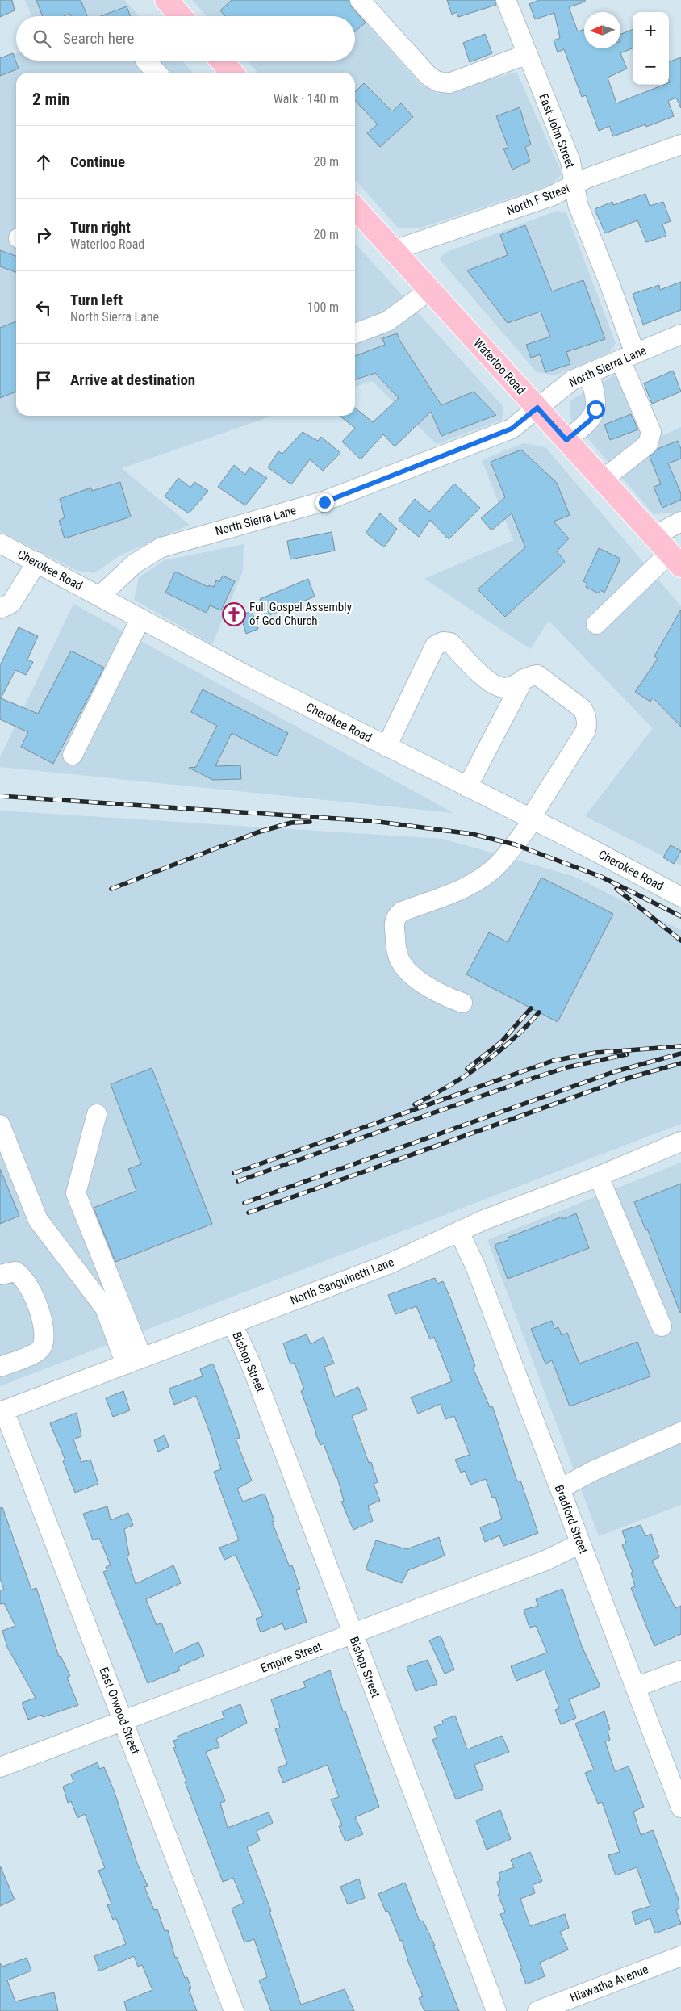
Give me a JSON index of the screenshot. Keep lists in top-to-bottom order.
{
  "streets": {
    "main road": ["Waterloo Road"],
    "street": [
      "East John Street",
      "North F Street",
      "North Sierra Lane",
      "Cherokee Road",
      "North Sanguinetti Lane",
      "Bishop Street",
      "Bradford Street",
      "Empire Street",
      "East Orwood Street",
      "Hiawatha Avenue"
    ]
  },
  "crossings": [
    ["East John Street", "North F Street"],
    ["East John Street", "Waterloo Road"],
    ["East John Street", "North Sierra Lane"],
    ["North F Street", "Waterloo Road"],
    ["Waterloo Road", "North Sierra Lane"],
    ["North Sierra Lane", "Cherokee Road"],
    ["North Sanguinetti Lane", "Bishop Street"],
    ["North Sanguinetti Lane", "Bradford Street"],
    ["North Sanguinetti Lane", "East Orwood Street"],
    ["Bishop Street", "Empire Street"],
    ["Bradford Street", "Empire Street"],
    ["Empire Street", "East Orwood Street"]
  ],
  "places": {
    "church": ["Full Gospel Assembly of God Church"]
  },
  "north": "left",
  "page": {
    "map_buttons": ["+", "−"],
    "search": "Search here",
    "heading": ["2 min", "Walk · 140 m"],
    "list": [
      ["Continue", "20 m"],
      ["Turn right", "Waterloo Road", "20 m"],
      ["Turn left", "North Sierra Lane", "100 m"],
      "Arrive at destination"
    ]
  }
}
